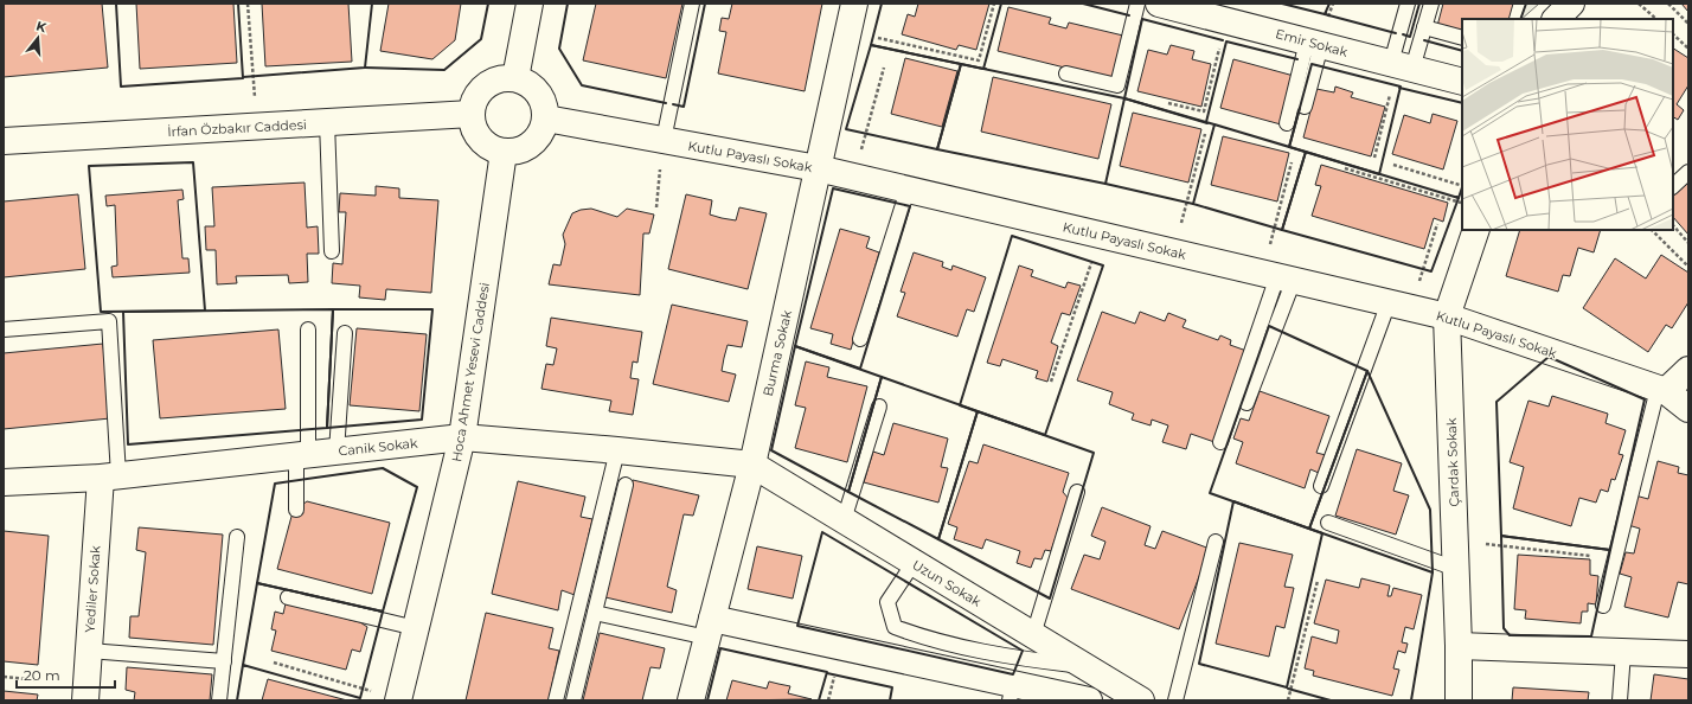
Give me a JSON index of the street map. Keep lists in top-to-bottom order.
{
  "streets": {
    "street": [
      "Emir Sokak",
      "İrfan Özbakır Caddesi",
      "Kutlu Payaslı Sokak",
      "Burma Sokak",
      "Hoca Ahmet Yesevi Caddesi",
      "Canik Sokak",
      "Çardak Sokak",
      "Uzun Sokak",
      "Yediler Sokak"
    ]
  },
  "crossings": [
    ["İrfan Özbakır Caddesi", "Kutlu Payaslı Sokak"],
    ["İrfan Özbakır Caddesi", "Hoca Ahmet Yesevi Caddesi"],
    ["Kutlu Payaslı Sokak", "Burma Sokak"],
    ["Kutlu Payaslı Sokak", "Hoca Ahmet Yesevi Caddesi"],
    ["Kutlu Payaslı Sokak", "Çardak Sokak"],
    ["Burma Sokak", "Canik Sokak"],
    ["Burma Sokak", "Uzun Sokak"],
    ["Hoca Ahmet Yesevi Caddesi", "Canik Sokak"],
    ["Canik Sokak", "Uzun Sokak"],
    ["Canik Sokak", "Yediler Sokak"]
  ],
  "scale_bar": "20 m",
  "north": "top"
}
